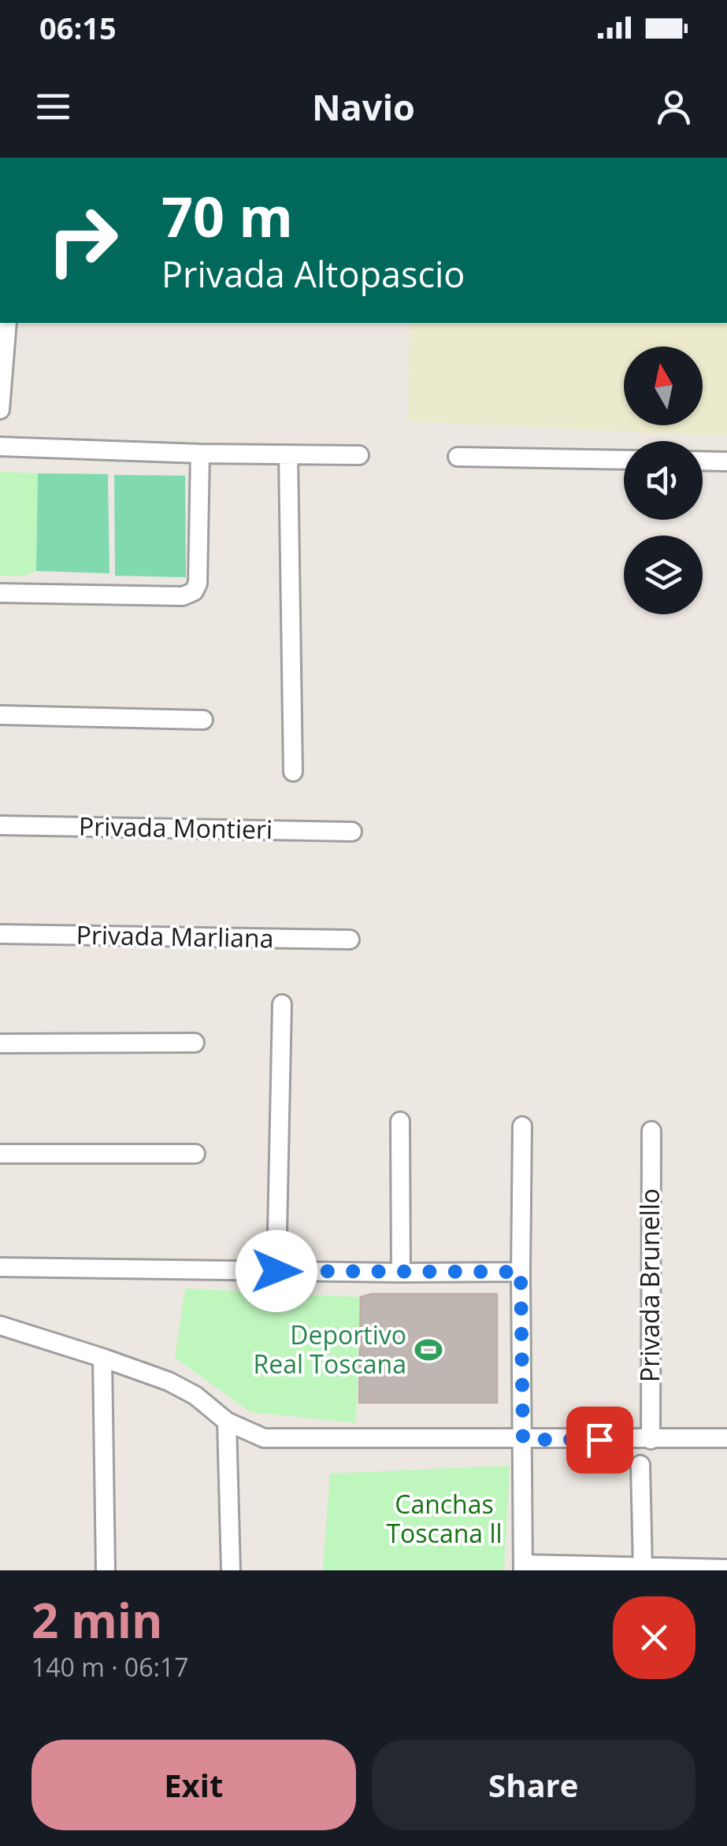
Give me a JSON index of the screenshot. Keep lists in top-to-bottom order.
{
  "streets": {
    "street": ["Privada Montieri", "Privada Marliana", "Privada Brunello"]
  },
  "parks": ["Canchas Toscana ll"],
  "places": {
    "sports": ["Deportivo Real Toscana"]
  },
  "north": "top",
  "page": {
    "status": "06:15",
    "header": "Navio",
    "turn": ["70 m", "Privada Altopascio"],
    "heading": ["2 min", "140 m · 06:17"],
    "buttons": ["Exit", "Share"]
  }
}
